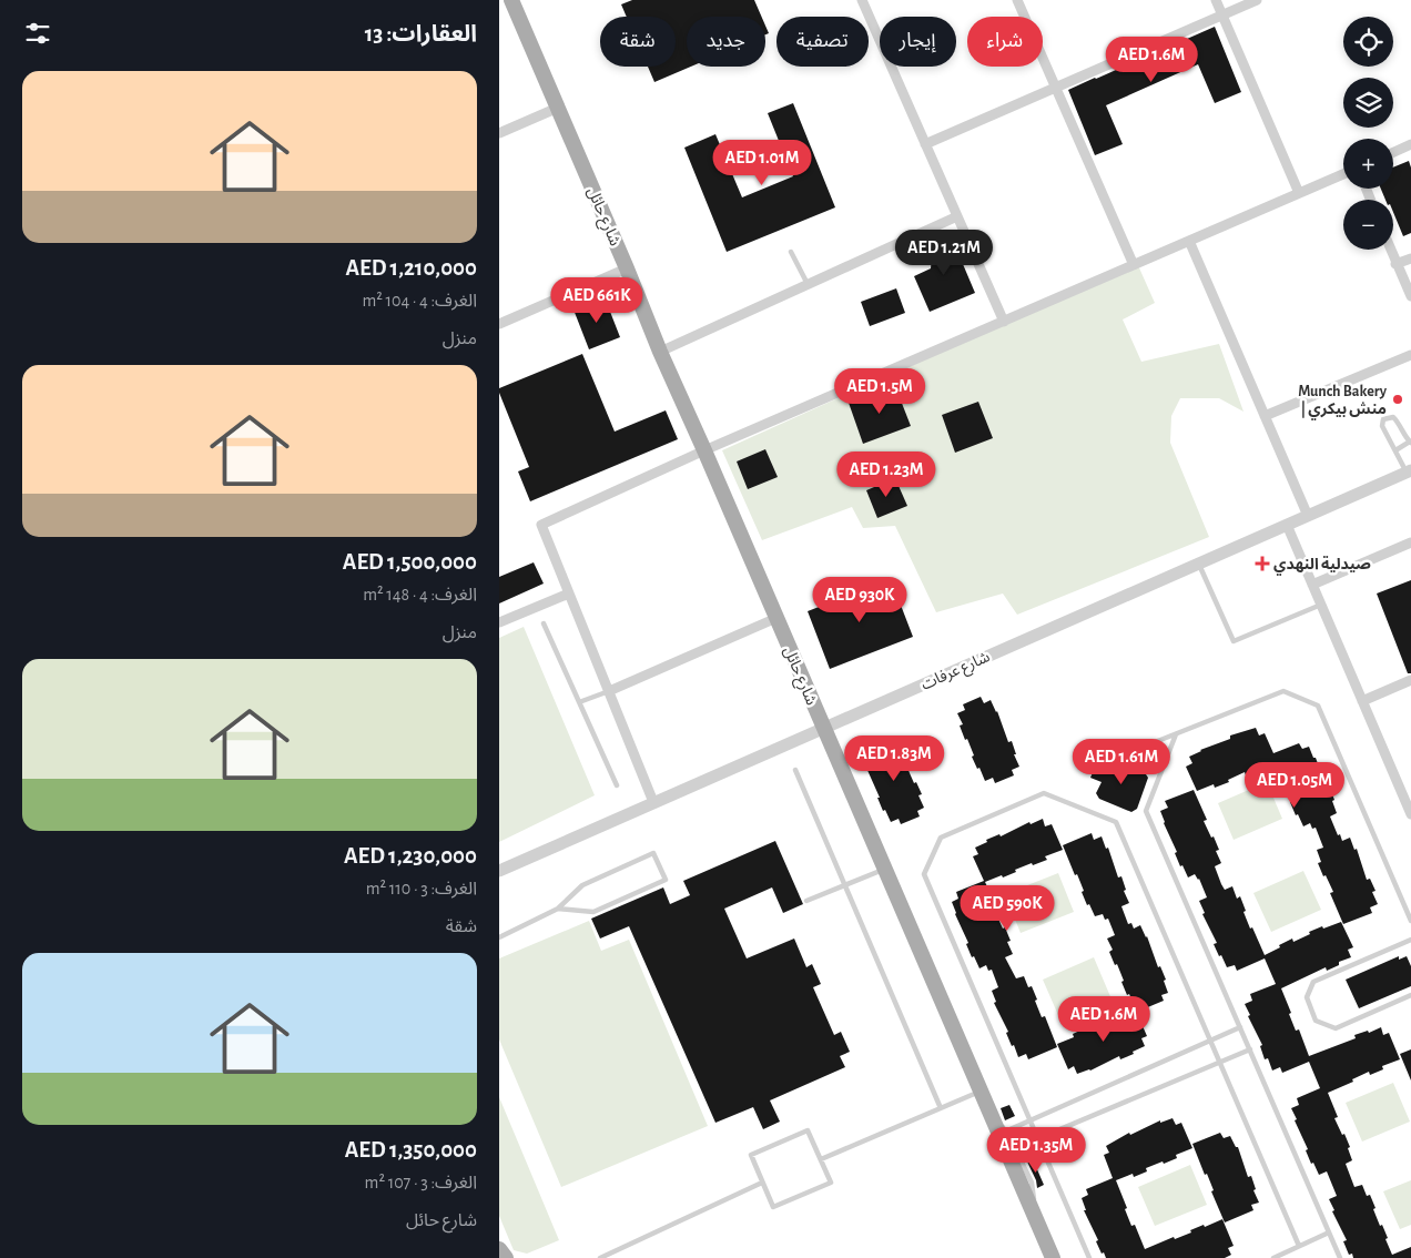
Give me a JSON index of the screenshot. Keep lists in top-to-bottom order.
{
  "streets": {
    "main road": ["شارع حائل"],
    "street": ["شارع عرفات"]
  },
  "crossings": [
    ["شارع حائل", "شارع عرفات"]
  ],
  "places": {
    "other": ["Munch Bakery | منش بيكري"],
    "health": ["صيدلية النهدي"]
  },
  "page": {
    "heading": "العقارات: 13",
    "map_buttons": ["+", "−"],
    "chip": [
      "شراء",
      "إيجار",
      "تصفية",
      "جديد",
      "شقة"
    ],
    "price": [
      "AED 1.6M",
      "AED 1.01M",
      "AED 1.21M",
      "AED 661K",
      "AED 1.5M",
      "AED 1.23M",
      "AED 930K",
      "AED 1.83M",
      "AED 1.61M",
      "AED 1.05M",
      "AED 590K",
      "AED 1.6M",
      "AED 1.35M"
    ],
    "list": [
      {
        "name": "AED 1,210,000",
        "note": "الغرف: 4 · 104 m² · منزل"
      },
      {
        "name": "AED 1,500,000",
        "note": "الغرف: 4 · 148 m² · منزل"
      },
      {
        "name": "AED 1,230,000",
        "note": "الغرف: 3 · 110 m² · شقة"
      },
      {
        "name": "AED 1,350,000",
        "note": "الغرف: 3 · 107 m² · شارع حائل"
      }
    ]
  }
}
